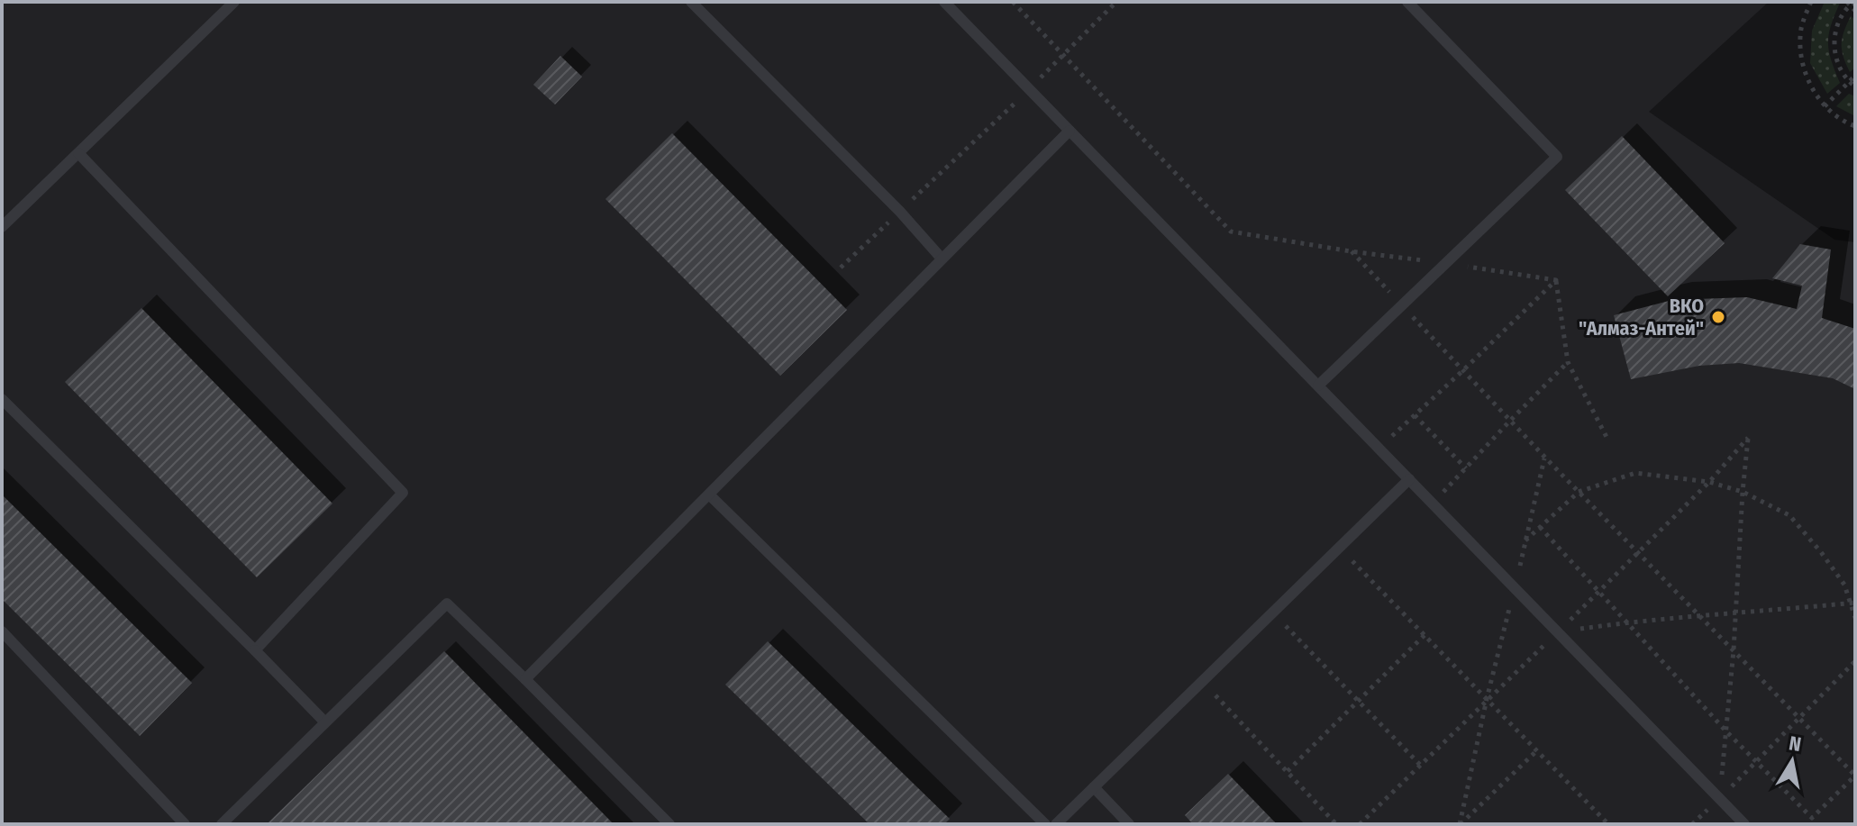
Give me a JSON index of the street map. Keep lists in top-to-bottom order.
{
  "places": ["ВКО \"Алмаз-Антей\""],
  "north": "top"
}
